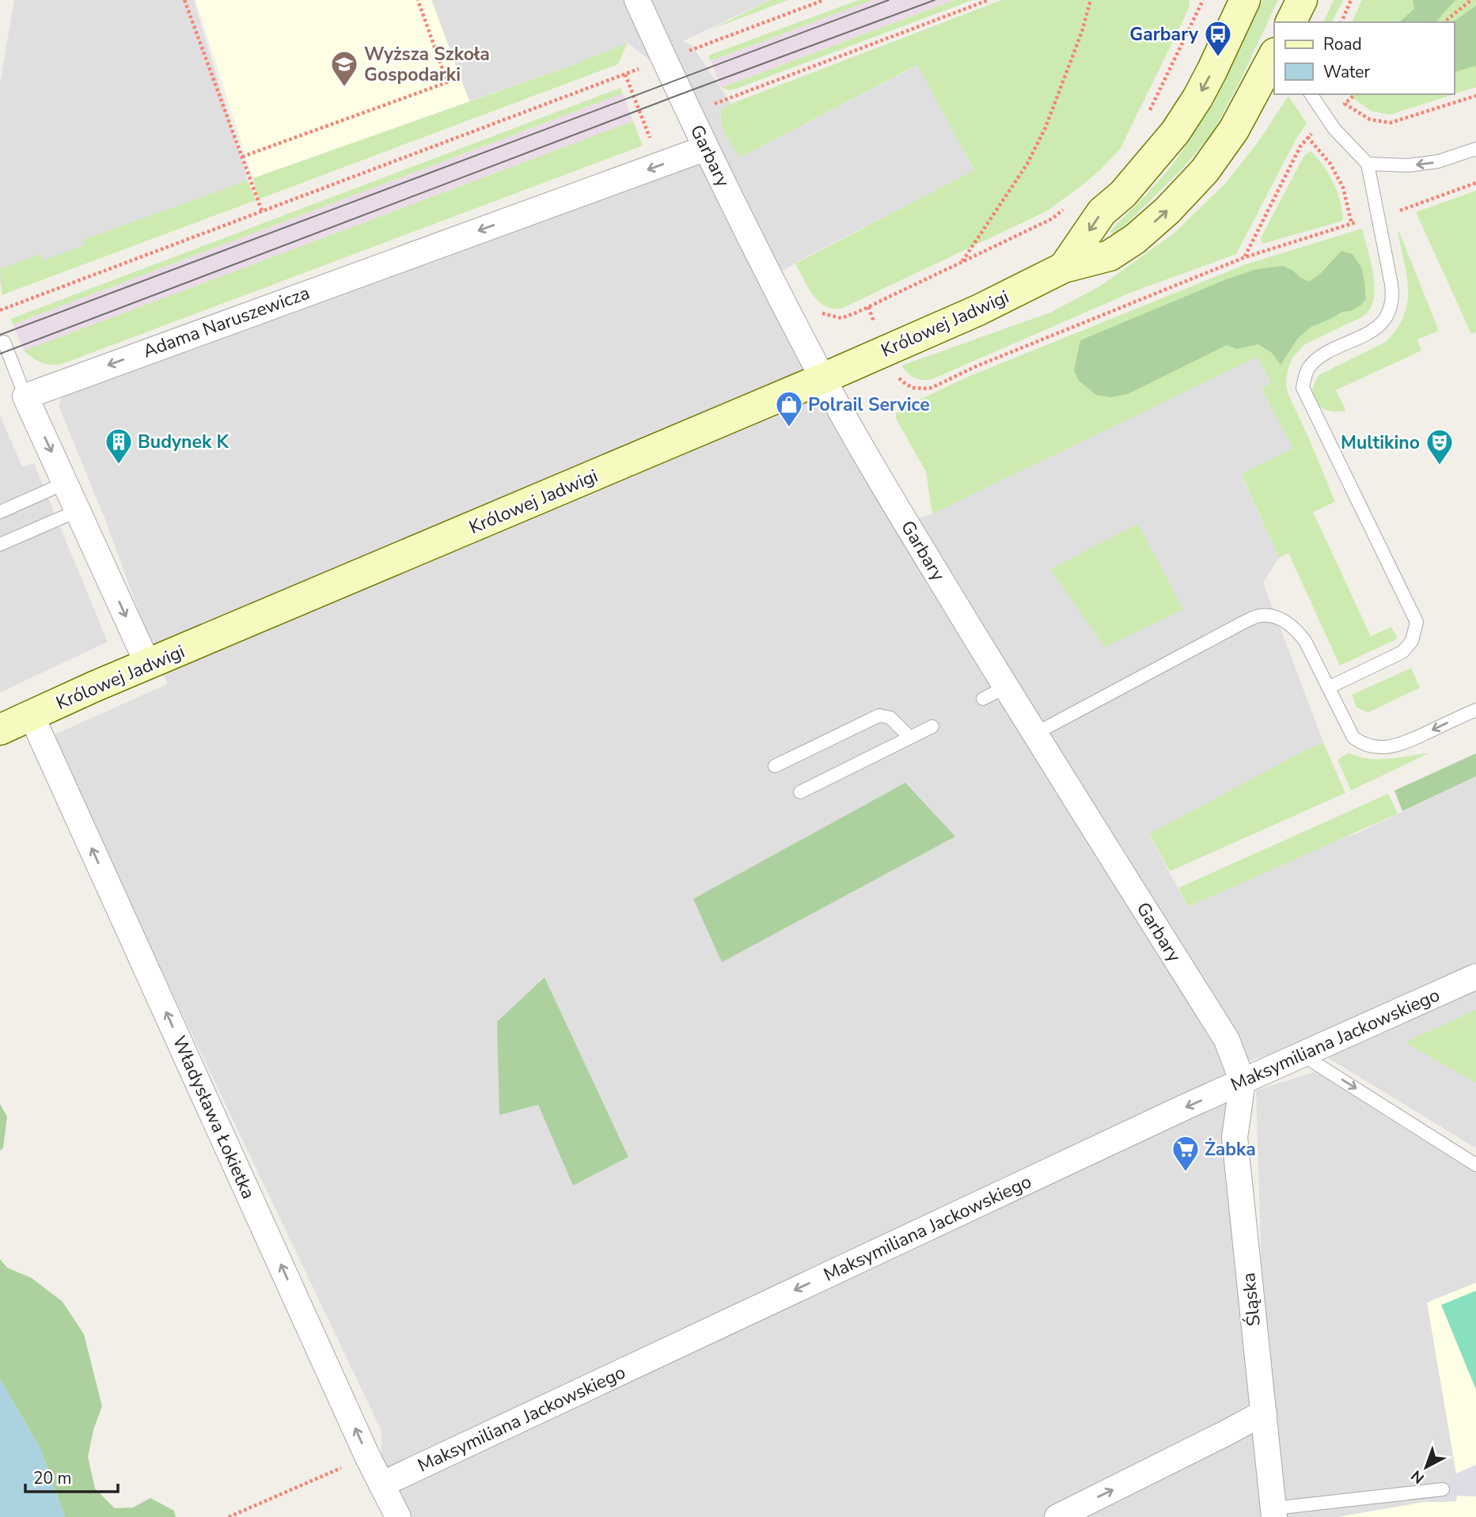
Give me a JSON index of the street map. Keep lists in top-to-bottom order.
{
  "streets": {
    "street": [
      "Garbary",
      "Adama Naruszewicza",
      "Królowej Jadwigi",
      "Maksymiliana Jackowskiego",
      "Władysława Łokietka",
      "Śląska"
    ]
  },
  "crossings": [
    ["Garbary", "Adama Naruszewicza"],
    ["Garbary", "Królowej Jadwigi"],
    ["Garbary", "Maksymiliana Jackowskiego"],
    ["Garbary", "Śląska"],
    ["Królowej Jadwigi", "Władysława Łokietka"],
    ["Maksymiliana Jackowskiego", "Władysława Łokietka"],
    ["Maksymiliana Jackowskiego", "Śląska"]
  ],
  "one_way": ["Adama Naruszewicza", "Maksymiliana Jackowskiego", "Władysława Łokietka"],
  "places": {
    "bus stop": ["Garbary"],
    "school or university": ["Wyższa Szkoła Gospodarki"],
    "shop": ["Polrail Service"],
    "building": ["Budynek K"],
    "theatre": ["Multikino"],
    "supermarket": ["Żabka"]
  },
  "legend": ["Road", "Water"],
  "scale_bar": "20 m",
  "north": "bottom left"
}
